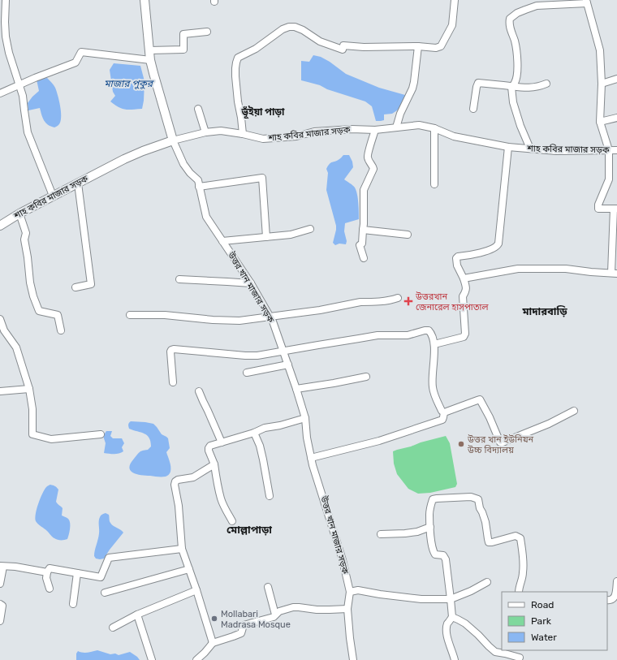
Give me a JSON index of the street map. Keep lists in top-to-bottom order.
{
  "streets": {
    "main road": ["শাহ কবির মাজার সড়ক", "উত্তর খান মাজার সড়ক"]
  },
  "crossings": [
    ["শাহ কবির মাজার সড়ক", "উত্তর খান মাজার সড়ক"]
  ],
  "districts": ["ভূঁইয়া পাড়া", "মাদারবাড়ি", "মোল্লাপাড়া"],
  "water": ["মাজার পুকুর"],
  "places": {
    "health": ["উত্তরখান জেনারেল হাসপাতাল"],
    "other": ["উত্তর খান ইউনিয়ন উচ্চ বিদ্যালয়", "Mollabari Madrasa Mosque"]
  },
  "legend": ["Road", "Park", "Water"]
}
